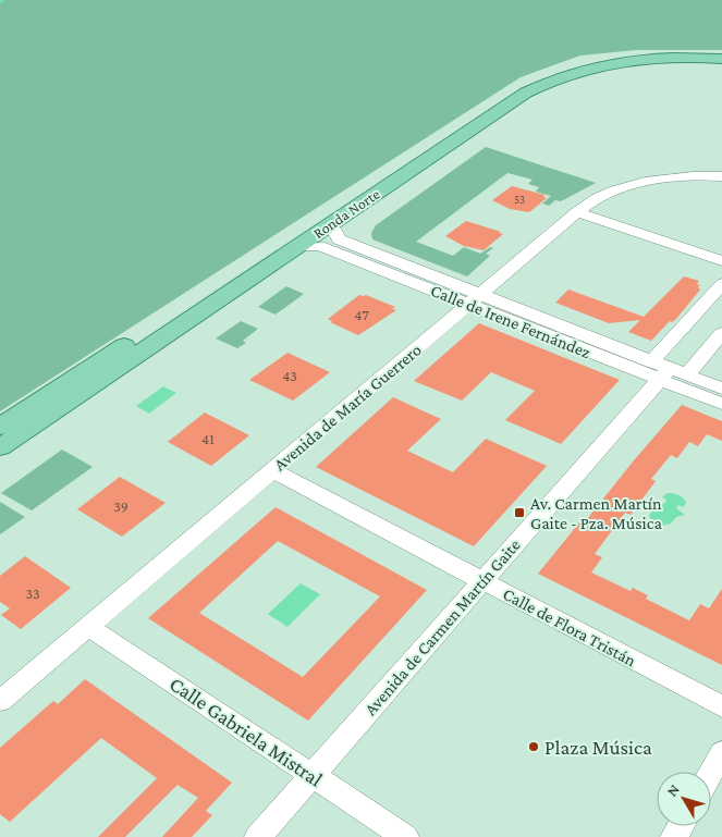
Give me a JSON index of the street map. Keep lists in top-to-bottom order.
{
  "streets": {
    "main road": ["Ronda Norte"],
    "street": [
      "Calle de Irene Fernández",
      "Avenida de María Guerrero",
      "Avenida de Carmen Martín Gaite",
      "Calle de Flora Tristán",
      "Calle Gabriela Mistral"
    ]
  },
  "crossings": [
    ["Ronda Norte", "Calle de Irene Fernández"],
    ["Calle de Irene Fernández", "Avenida de María Guerrero"],
    ["Calle de Irene Fernández", "Avenida de Carmen Martín Gaite"],
    ["Avenida de María Guerrero", "Calle de Flora Tristán"],
    ["Avenida de María Guerrero", "Calle Gabriela Mistral"],
    ["Avenida de Carmen Martín Gaite", "Calle de Flora Tristán"],
    ["Avenida de Carmen Martín Gaite", "Calle Gabriela Mistral"]
  ],
  "places": {
    "transit": ["Av. Carmen Martín Gaite - Pza. Música"],
    "other": ["Plaza Música"]
  },
  "house_numbers": [
    "53",
    "47",
    "43",
    "41",
    "39",
    "33"
  ],
  "north": "top left"
}
